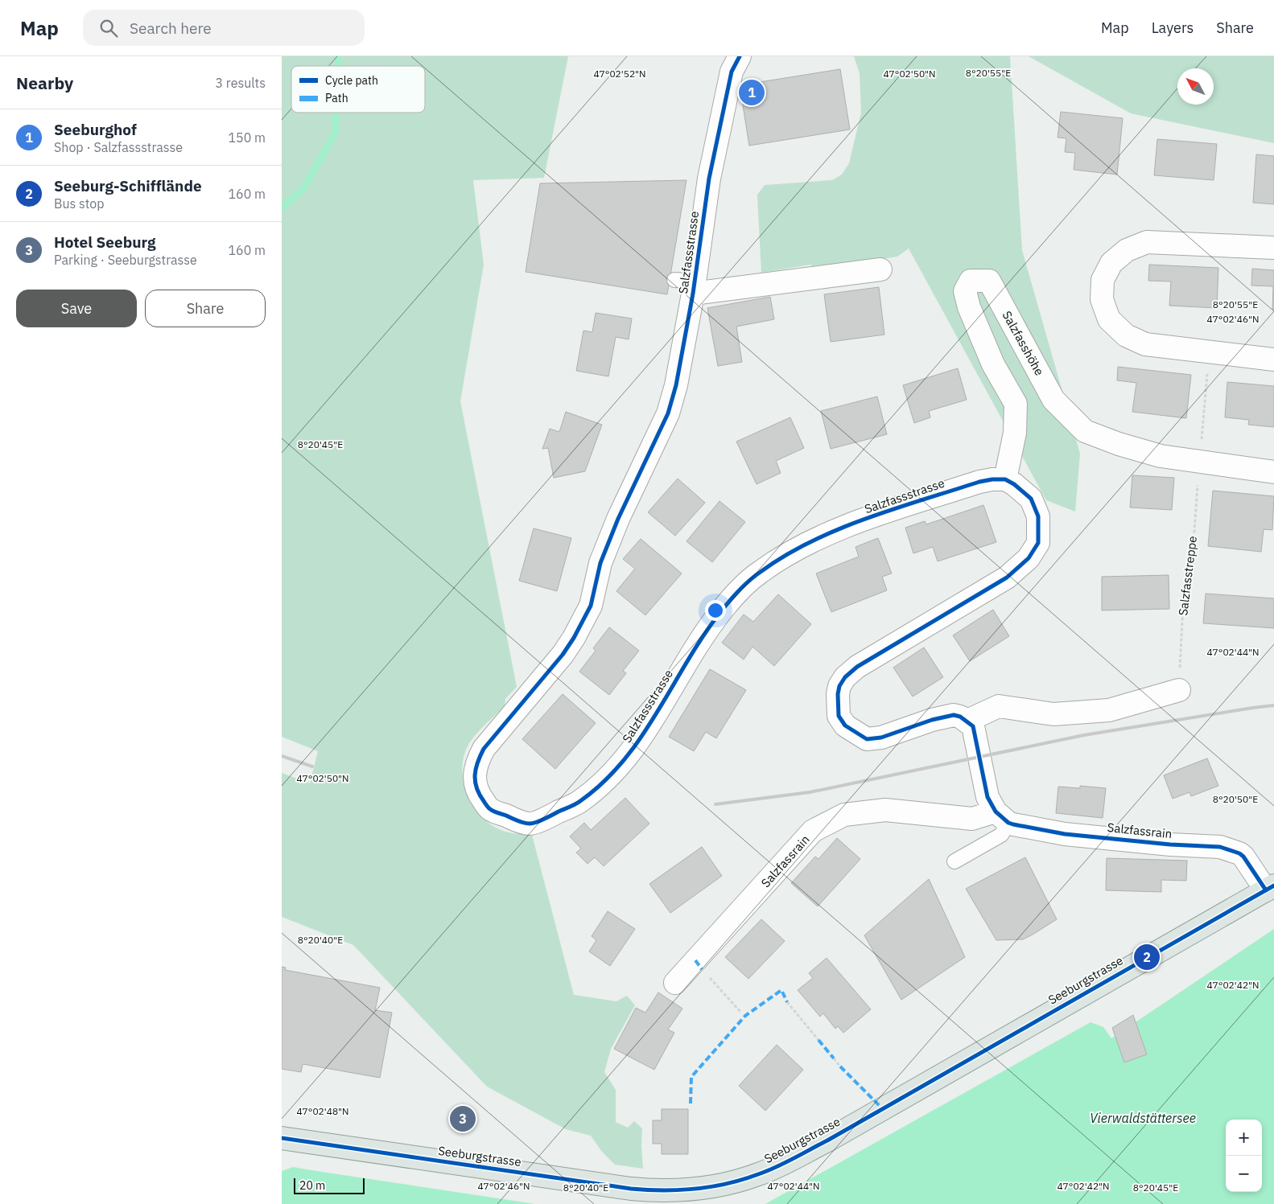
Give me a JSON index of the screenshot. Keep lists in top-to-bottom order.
{
  "streets": {
    "main road": ["Seeburgstrasse"],
    "street": ["Salzfassstrasse", "Salzfasshöhe", "Salzfassrain"],
    "path": ["Salzfasstreppe"]
  },
  "crossings": [
    ["Salzfassstrasse", "Salzfasshöhe"],
    ["Salzfasshöhe", "Salzfasstreppe"],
    ["Salzfassrain", "Seeburgstrasse"]
  ],
  "water": ["Vierwaldstättersee"],
  "legend": ["Cycle path", "Path"],
  "scale_bar": "20 m",
  "north": "top left",
  "page": {
    "header": "Map",
    "search": "Search here",
    "nav": ["Map", "Layers", "Share"],
    "heading": ["Nearby", "3 results"],
    "pins": ["1", "2", "3"],
    "list": [
      {
        "mark": "1",
        "name": "Seeburghof",
        "note": "Shop · Salzfassstrasse",
        "value": "150 m"
      },
      {
        "mark": "2",
        "name": "Seeburg-Schifflände",
        "note": "Bus stop",
        "value": "160 m"
      },
      {
        "mark": "3",
        "name": "Hotel Seeburg",
        "note": "Parking · Seeburgstrasse",
        "value": "160 m"
      }
    ],
    "buttons": ["Save", "Share"],
    "map_buttons": ["+", "−"],
    "scale": "20 m"
  },
  "coordinates": [
    "8°20'55\"E",
    "47°02'52\"N",
    "47°02'50\"N",
    "47°02'46\"N",
    "8°20'45\"E",
    "47°02'44\"N",
    "8°20'50\"E",
    "8°20'40\"E",
    "47°02'42\"N",
    "47°02'48\"N"
  ]
}
